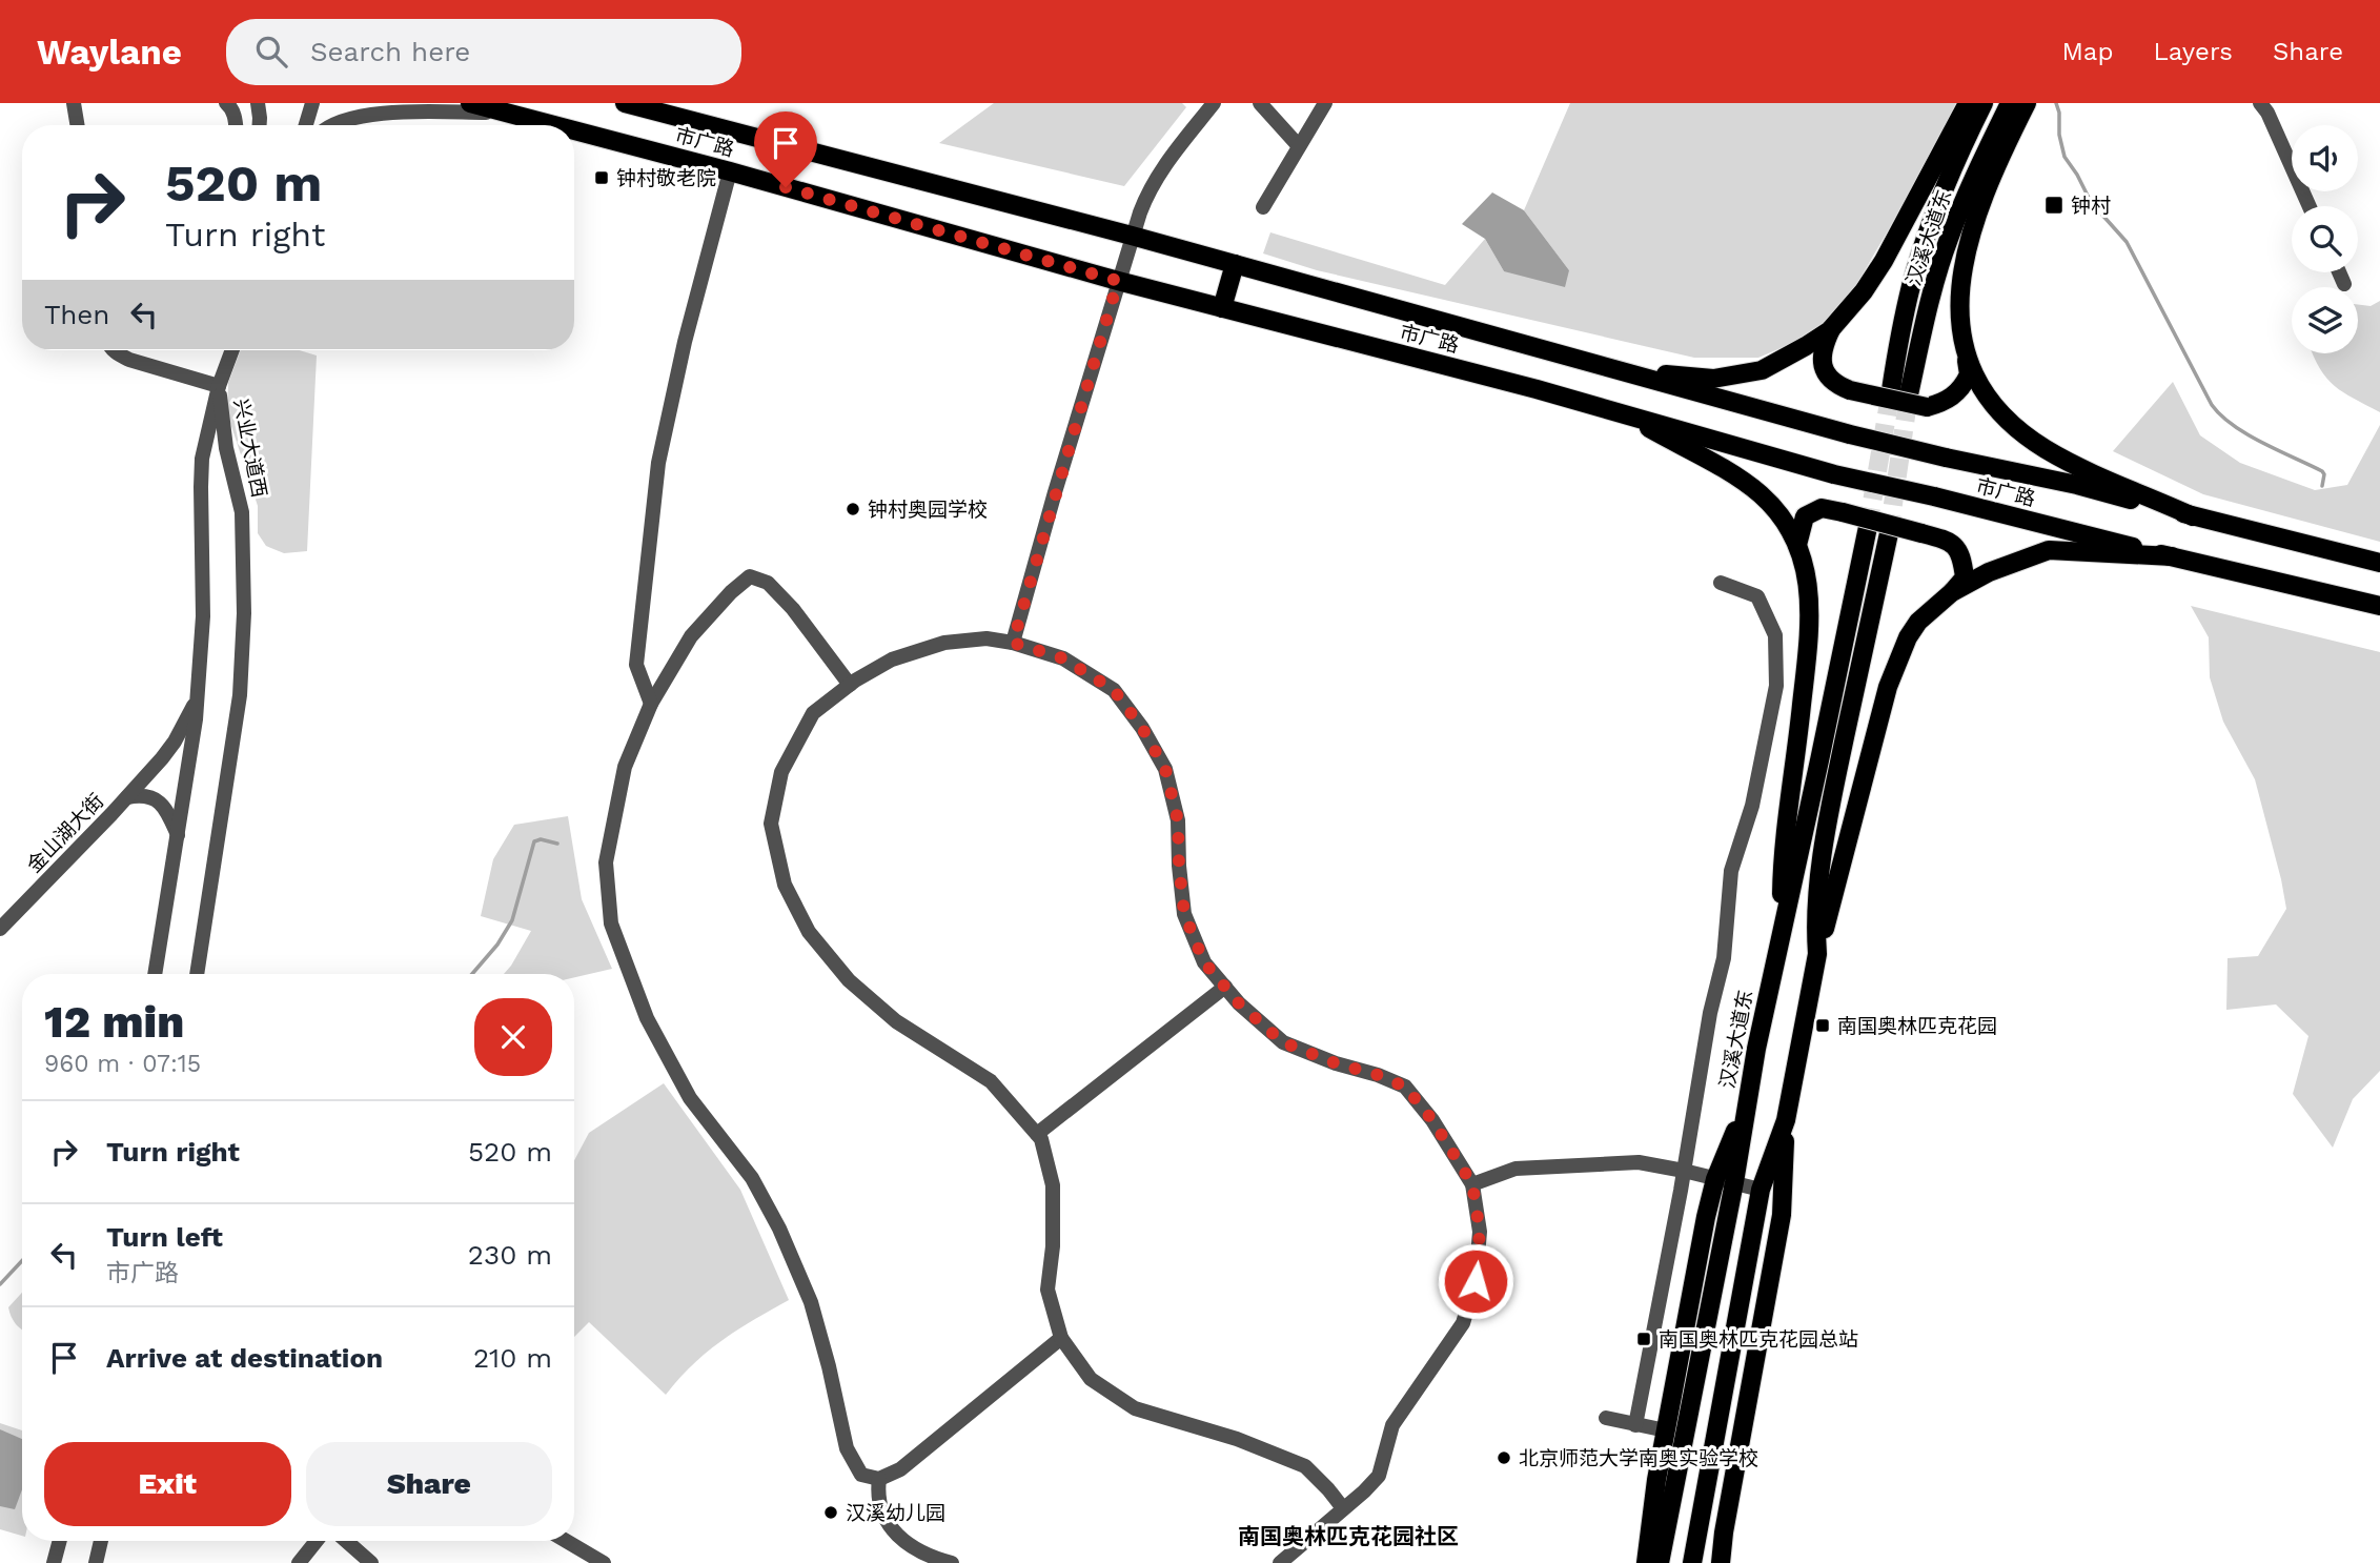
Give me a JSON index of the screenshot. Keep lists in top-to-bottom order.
{
  "streets": {
    "main road": ["市广路", "汉溪大道东"],
    "street": ["兴业大道西", "金山湖大街"]
  },
  "crossings": [
    ["兴业大道西", "金山湖大街"]
  ],
  "districts": ["南国奥林匹克花园社区"],
  "places": {
    "transit": [
      "钟村敬老院",
      "钟村",
      "南国奥林匹克花园",
      "南国奥林匹克花园总站"
    ],
    "other": ["钟村奥园学校", "北京师范大学南奥实验学校", "汉溪幼儿园"]
  },
  "page": {
    "header": "Waylane",
    "search": "Search here",
    "nav": ["Map", "Layers", "Share"],
    "turn": ["520 m", "Turn right"],
    "then": "Then",
    "heading": ["12 min", "960 m · 07:15"],
    "list": [
      {
        "name": "Turn right",
        "value": "520 m"
      },
      {
        "name": "Turn left",
        "note": "市广路",
        "value": "230 m"
      },
      {
        "name": "Arrive at destination",
        "value": "210 m"
      }
    ],
    "buttons": ["Exit", "Share"]
  }
}
